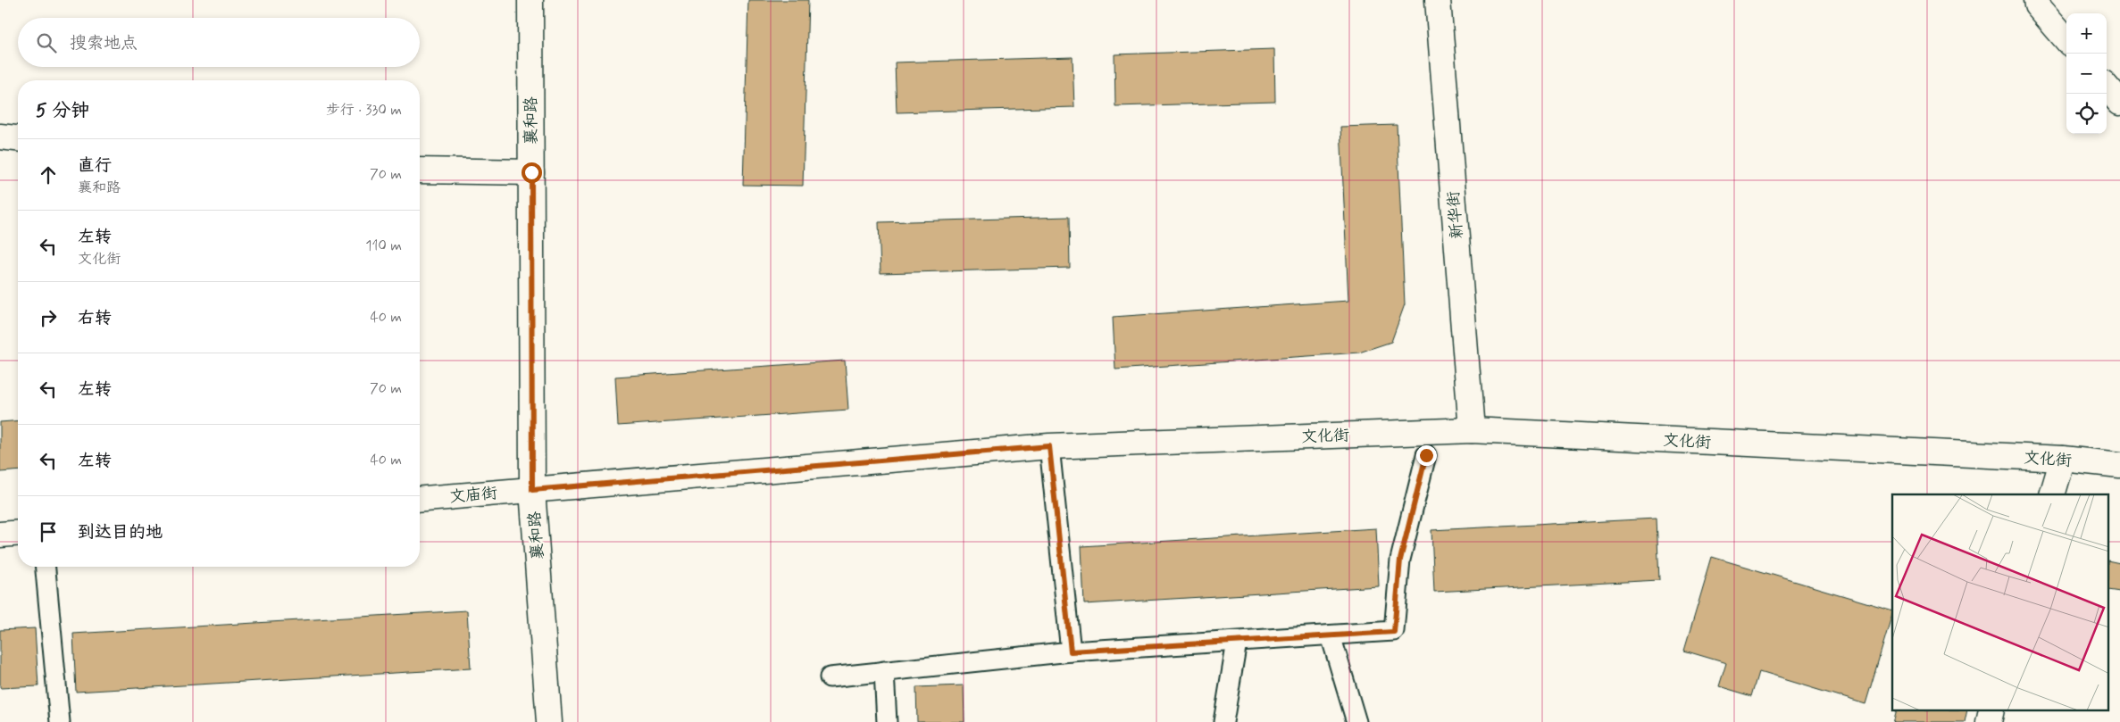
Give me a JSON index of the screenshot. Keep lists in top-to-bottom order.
{
  "streets": {
    "main road": [
      "襄和路",
      "新华街",
      "文化街",
      "文庙街"
    ]
  },
  "crossings": [
    ["襄和路", "文化街"],
    ["襄和路", "文庙街"],
    ["新华街", "文化街"],
    ["文化街", "文庙街"]
  ],
  "page": {
    "map_buttons": ["+", "−"],
    "search": "搜索地点",
    "heading": ["5 分钟", "步行 · 330 m"],
    "list": [
      ["直行", "襄和路", "70 m"],
      ["左转", "文化街", "110 m"],
      ["右转", "40 m"],
      ["左转", "70 m"],
      ["左转", "40 m"],
      "到达目的地"
    ]
  }
}
